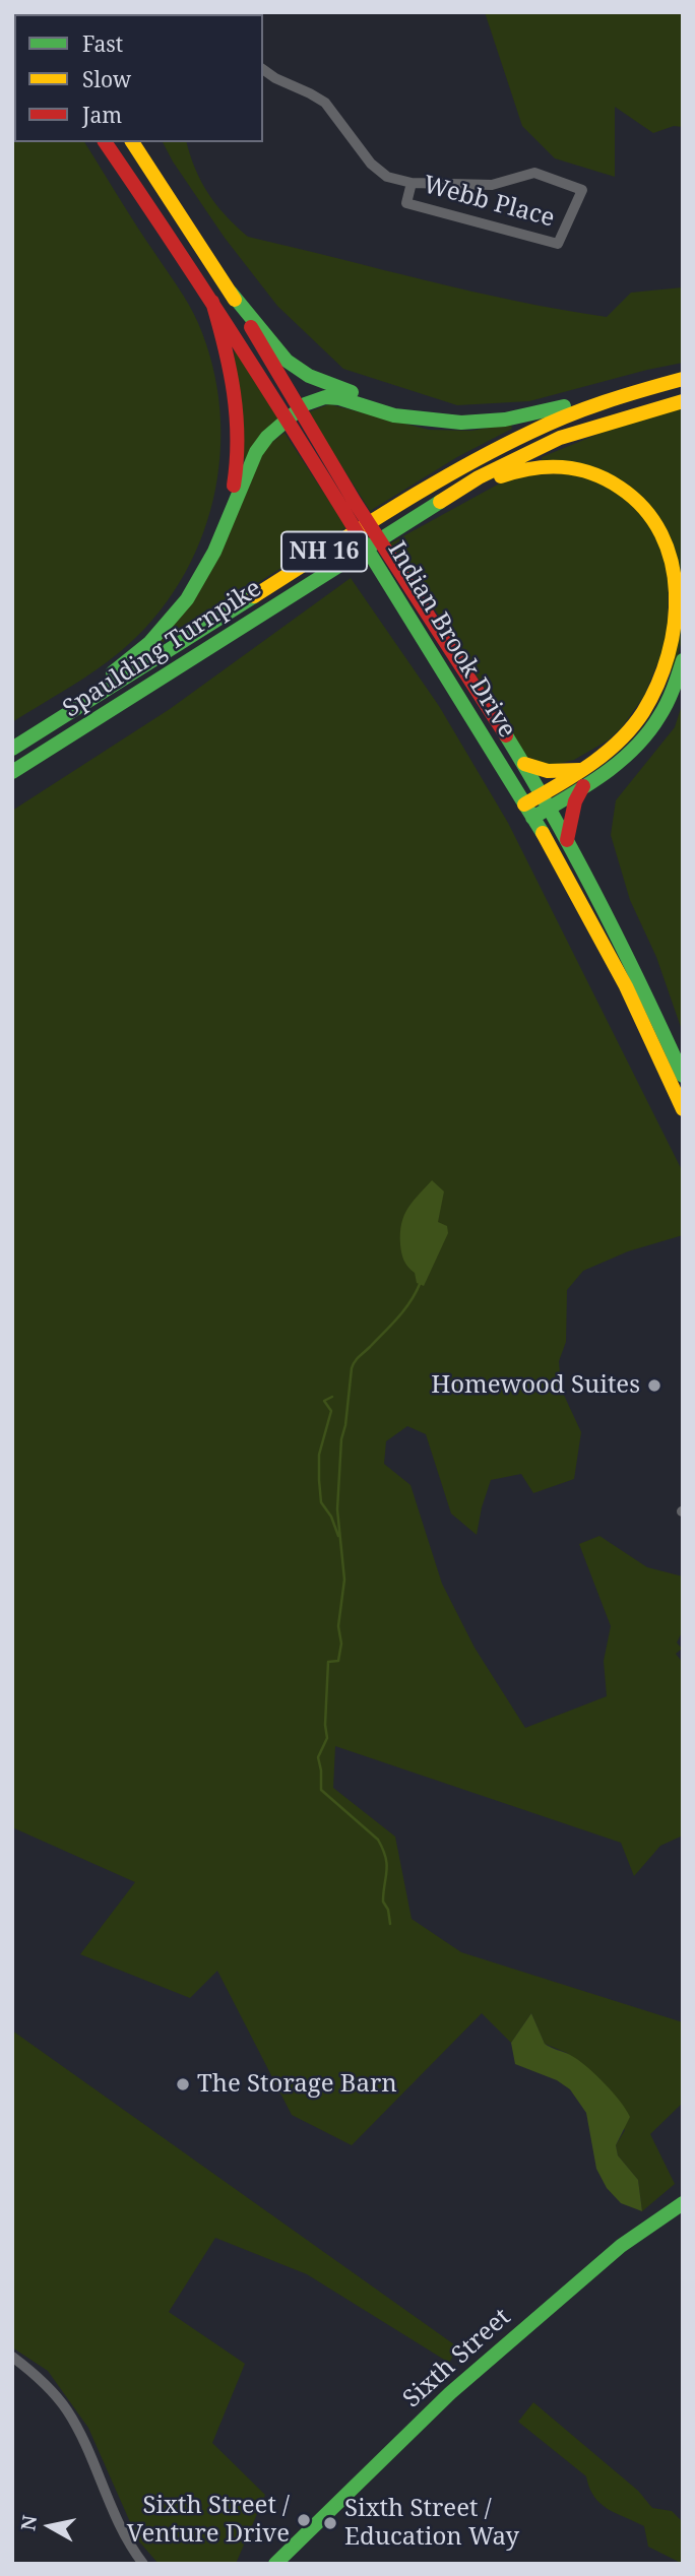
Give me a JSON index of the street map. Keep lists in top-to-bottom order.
{
  "streets": {
    "main road": [
      "NH 16",
      "Indian Brook Drive",
      "Spaulding Turnpike",
      "Sixth Street"
    ],
    "street": ["Webb Place"]
  },
  "places": [
    "Homewood Suites",
    "The Storage Barn",
    "Sixth Street / Venture Drive",
    "Sixth Street / Education Way"
  ],
  "legend": ["Fast", "Slow", "Jam"],
  "north": "left"
}
